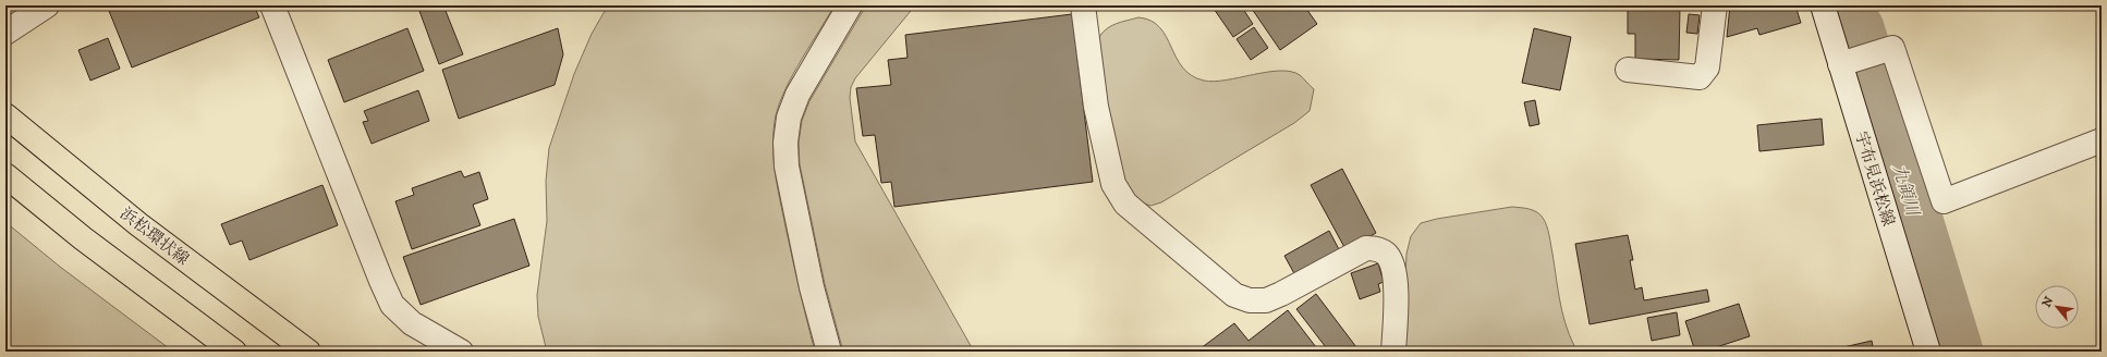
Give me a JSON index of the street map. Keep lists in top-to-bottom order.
{
  "streets": {
    "main road": ["浜松環状線"],
    "street": ["宇布見浜松線"]
  },
  "water": ["九領川"],
  "north": "top left"
}
